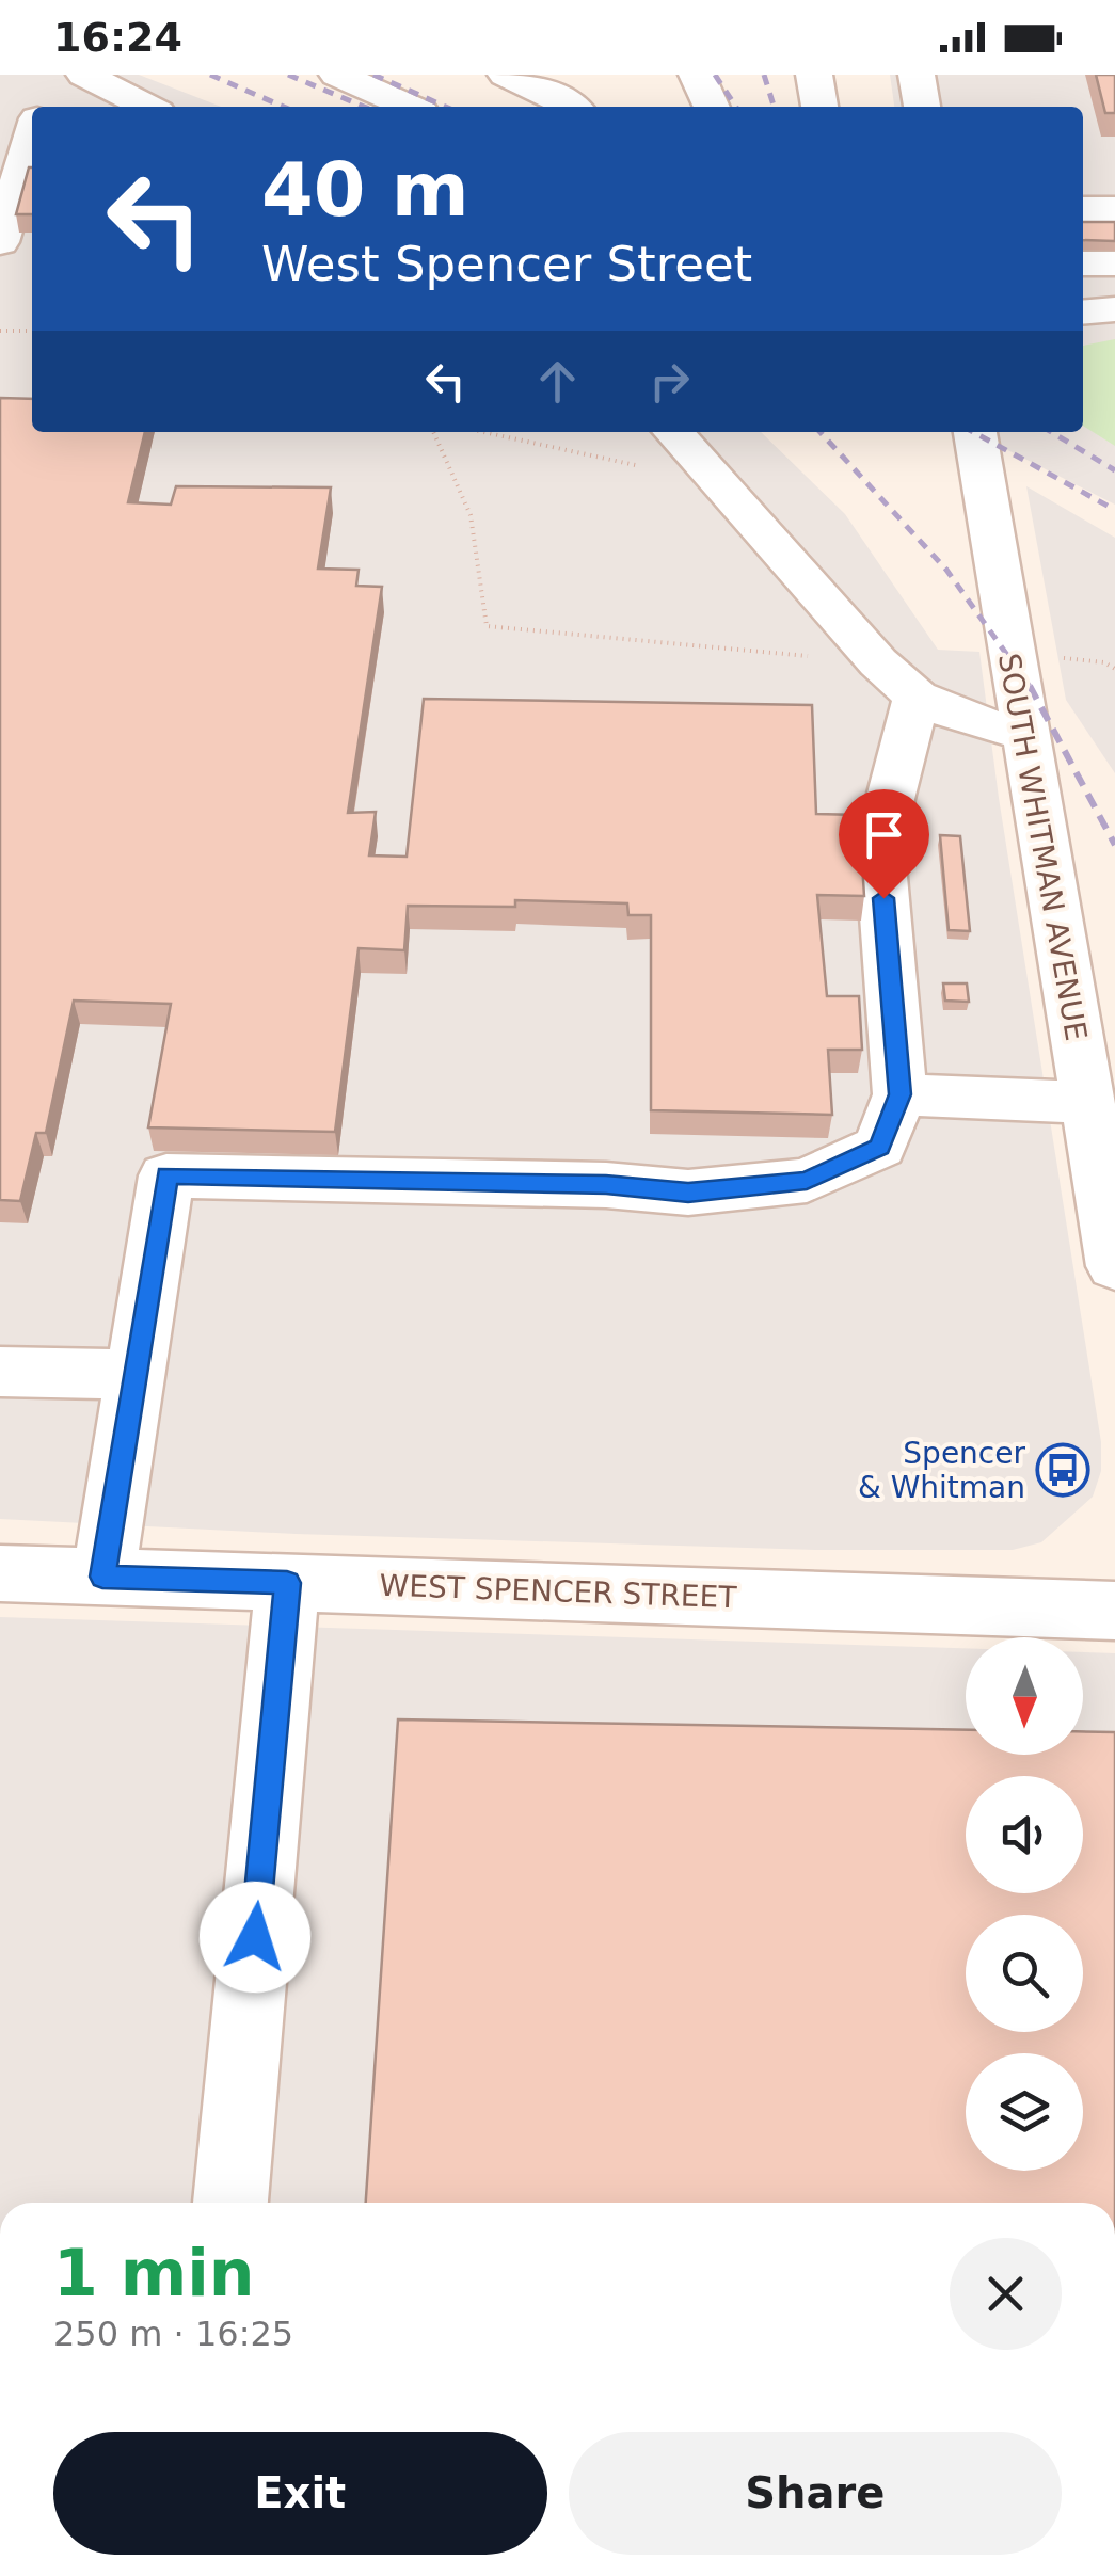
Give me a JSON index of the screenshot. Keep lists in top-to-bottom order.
{
  "streets": {
    "street": ["SOUTH WHITMAN AVENUE", "WEST SPENCER STREET"]
  },
  "places": {
    "bus stop": ["Spencer & Whitman"]
  },
  "north": "bottom",
  "page": {
    "status": "16:24",
    "turn": ["40 m", "West Spencer Street"],
    "heading": ["1 min", "250 m · 16:25"],
    "buttons": ["Exit", "Share"]
  }
}
